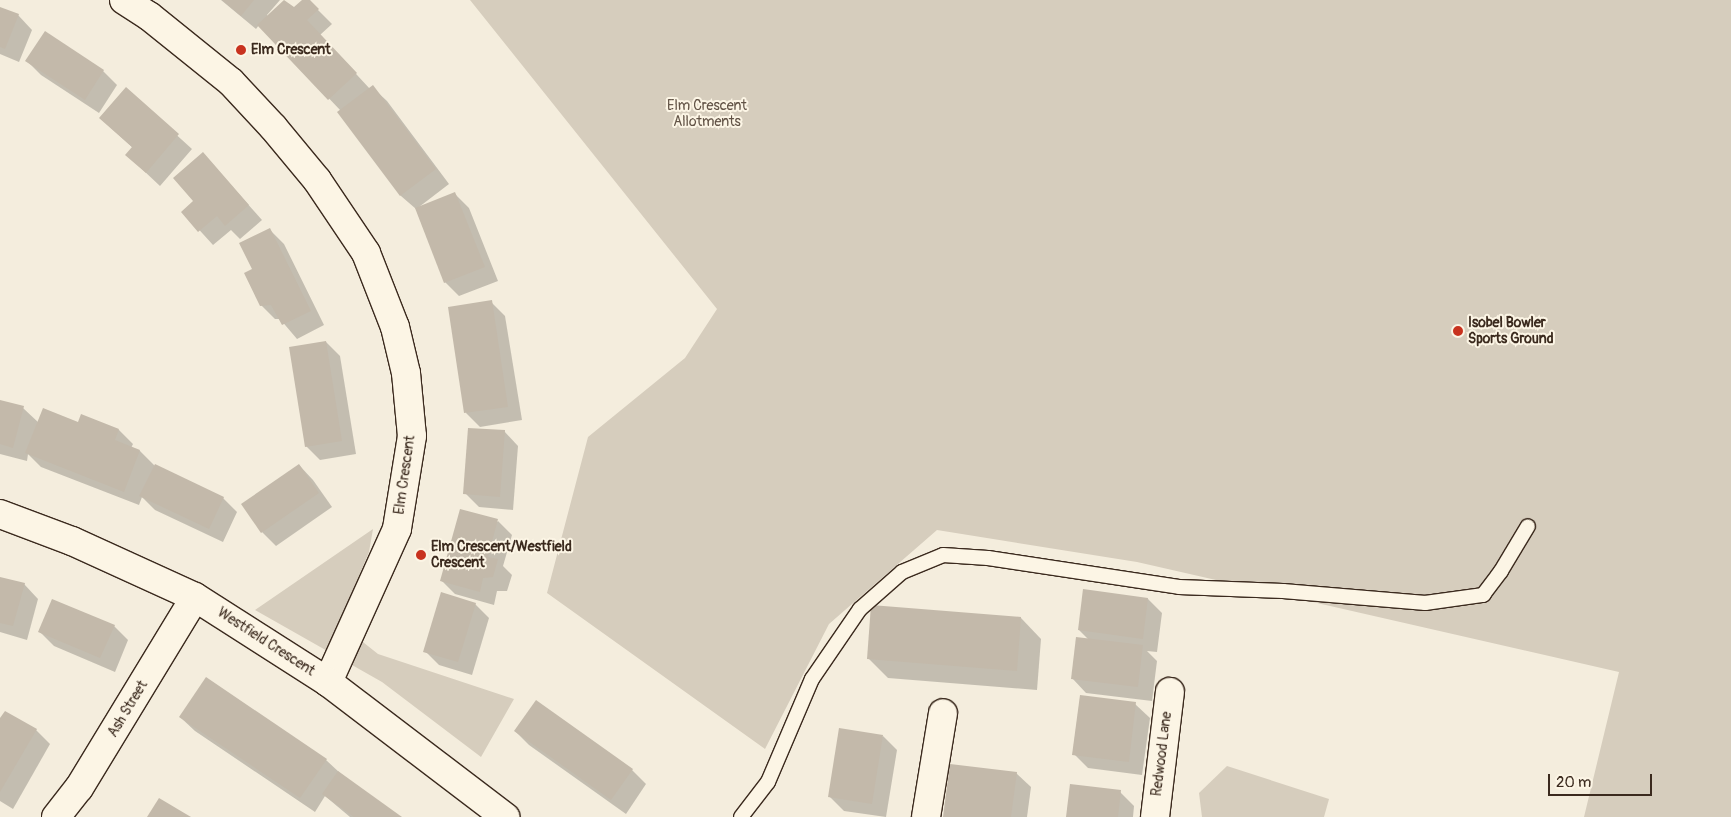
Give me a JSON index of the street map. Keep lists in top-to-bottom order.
{
  "streets": {
    "street": [
      "Elm Crescent",
      "Westfield Crescent",
      "Ash Street",
      "Redwood Lane"
    ]
  },
  "crossings": [
    ["Elm Crescent", "Westfield Crescent"],
    ["Westfield Crescent", "Ash Street"]
  ],
  "parks": ["Elm Crescent Allotments"],
  "places": ["Elm Crescent", "Isobel Bowler Sports Ground", "Elm Crescent/Westfield Crescent"],
  "scale_bar": "20 m"
}
